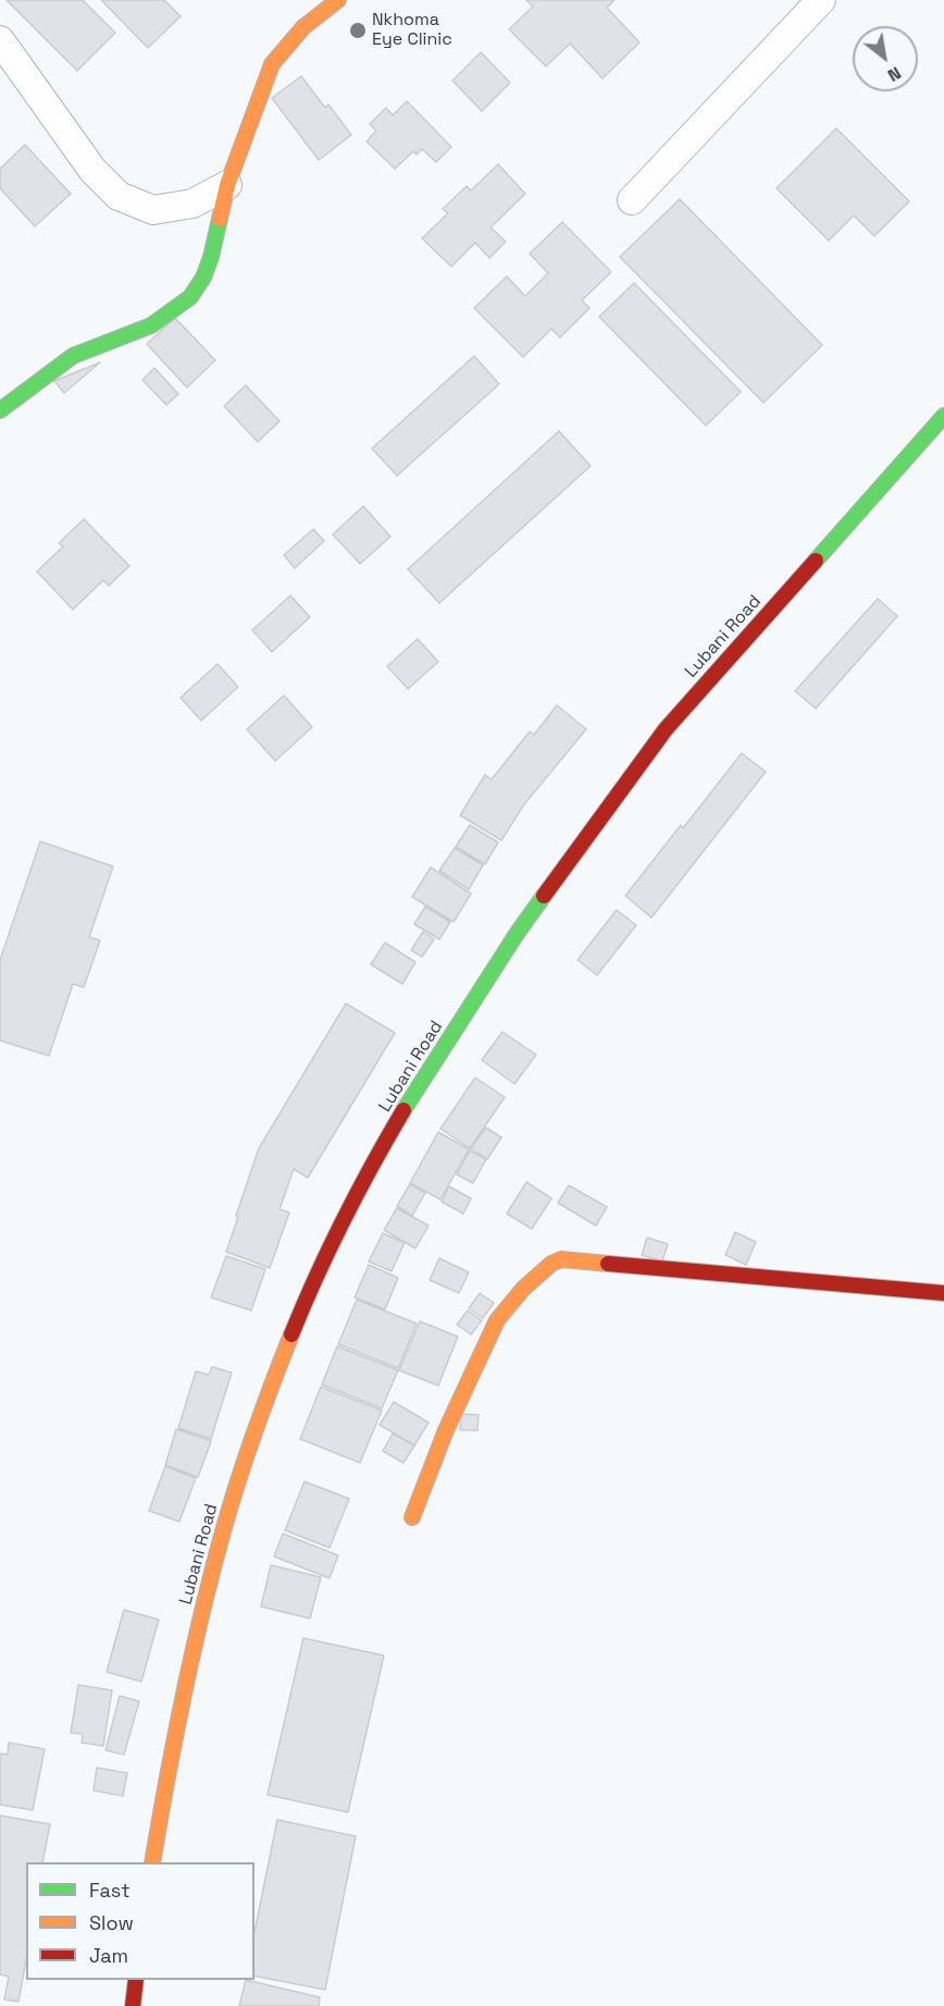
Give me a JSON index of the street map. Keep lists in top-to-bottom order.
{
  "streets": {
    "street": ["Lubani Road"]
  },
  "places": ["Nkhoma Eye Clinic"],
  "legend": ["Fast", "Slow", "Jam"],
  "north": "bottom right"
}
